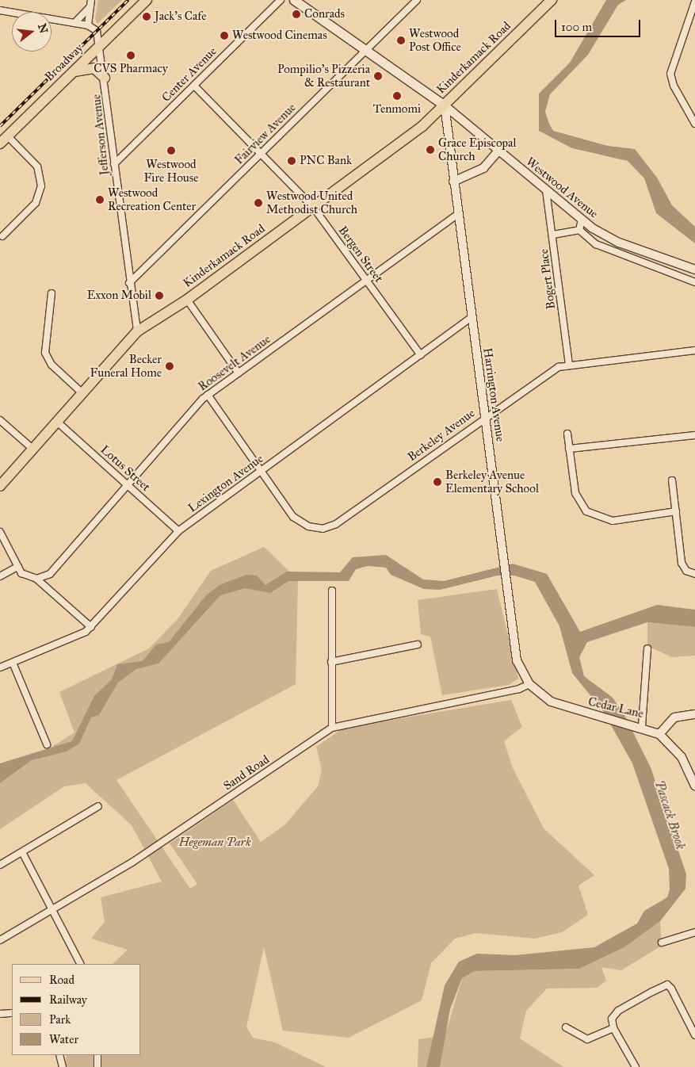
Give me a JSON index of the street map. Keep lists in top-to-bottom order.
{
  "streets": {
    "main road": ["Kinderkamack Road", "Broadway", "Westwood Avenue"],
    "street": [
      "Center Avenue",
      "Fairview Avenue",
      "Jefferson Avenue",
      "Bergen Street",
      "Bogert Place",
      "Roosevelt Avenue",
      "Harrington Avenue",
      "Berkeley Avenue",
      "Lotus Street",
      "Lexington Avenue",
      "Cedar Lane",
      "Sand Road"
    ]
  },
  "crossings": [
    ["Kinderkamack Road", "Jefferson Avenue"],
    ["Kinderkamack Road", "Westwood Avenue"],
    ["Kinderkamack Road", "Bergen Street"],
    ["Kinderkamack Road", "Harrington Avenue"],
    ["Kinderkamack Road", "Lotus Street"],
    ["Broadway", "Jefferson Avenue"],
    ["Center Avenue", "Jefferson Avenue"],
    ["Center Avenue", "Bergen Street"],
    ["Fairview Avenue", "Jefferson Avenue"],
    ["Fairview Avenue", "Westwood Avenue"],
    ["Fairview Avenue", "Bergen Street"],
    ["Westwood Avenue", "Bogert Place"],
    ["Westwood Avenue", "Harrington Avenue"],
    ["Bergen Street", "Roosevelt Avenue"],
    ["Bergen Street", "Lexington Avenue"],
    ["Bogert Place", "Berkeley Avenue"],
    ["Roosevelt Avenue", "Harrington Avenue"],
    ["Roosevelt Avenue", "Berkeley Avenue"],
    ["Roosevelt Avenue", "Lotus Street"],
    ["Harrington Avenue", "Berkeley Avenue"],
    ["Harrington Avenue", "Lexington Avenue"],
    ["Harrington Avenue", "Cedar Lane"],
    ["Harrington Avenue", "Sand Road"],
    ["Berkeley Avenue", "Lexington Avenue"],
    ["Lotus Street", "Lexington Avenue"],
    ["Cedar Lane", "Sand Road"]
  ],
  "water": ["Pascack Brook"],
  "parks": ["Hegeman Park"],
  "places": [
    "Conrads",
    "Jack's Cafe",
    "Westwood Cinemas",
    "Westwood Post Office",
    "CVS Pharmacy",
    "Pompilio's Pizzeria & Restaurant",
    "Tenmomi",
    "Grace Episcopal Church",
    "Westwood Fire House",
    "PNC Bank",
    "Westwood Recreation Center",
    "Westwood United Methodist Church",
    "Exxon Mobil",
    "Becker Funeral Home",
    "Berkeley Avenue Elementary School"
  ],
  "legend": [
    "Road",
    "Railway",
    "Park",
    "Water"
  ],
  "scale_bar": "100 m",
  "north": "right"
}
